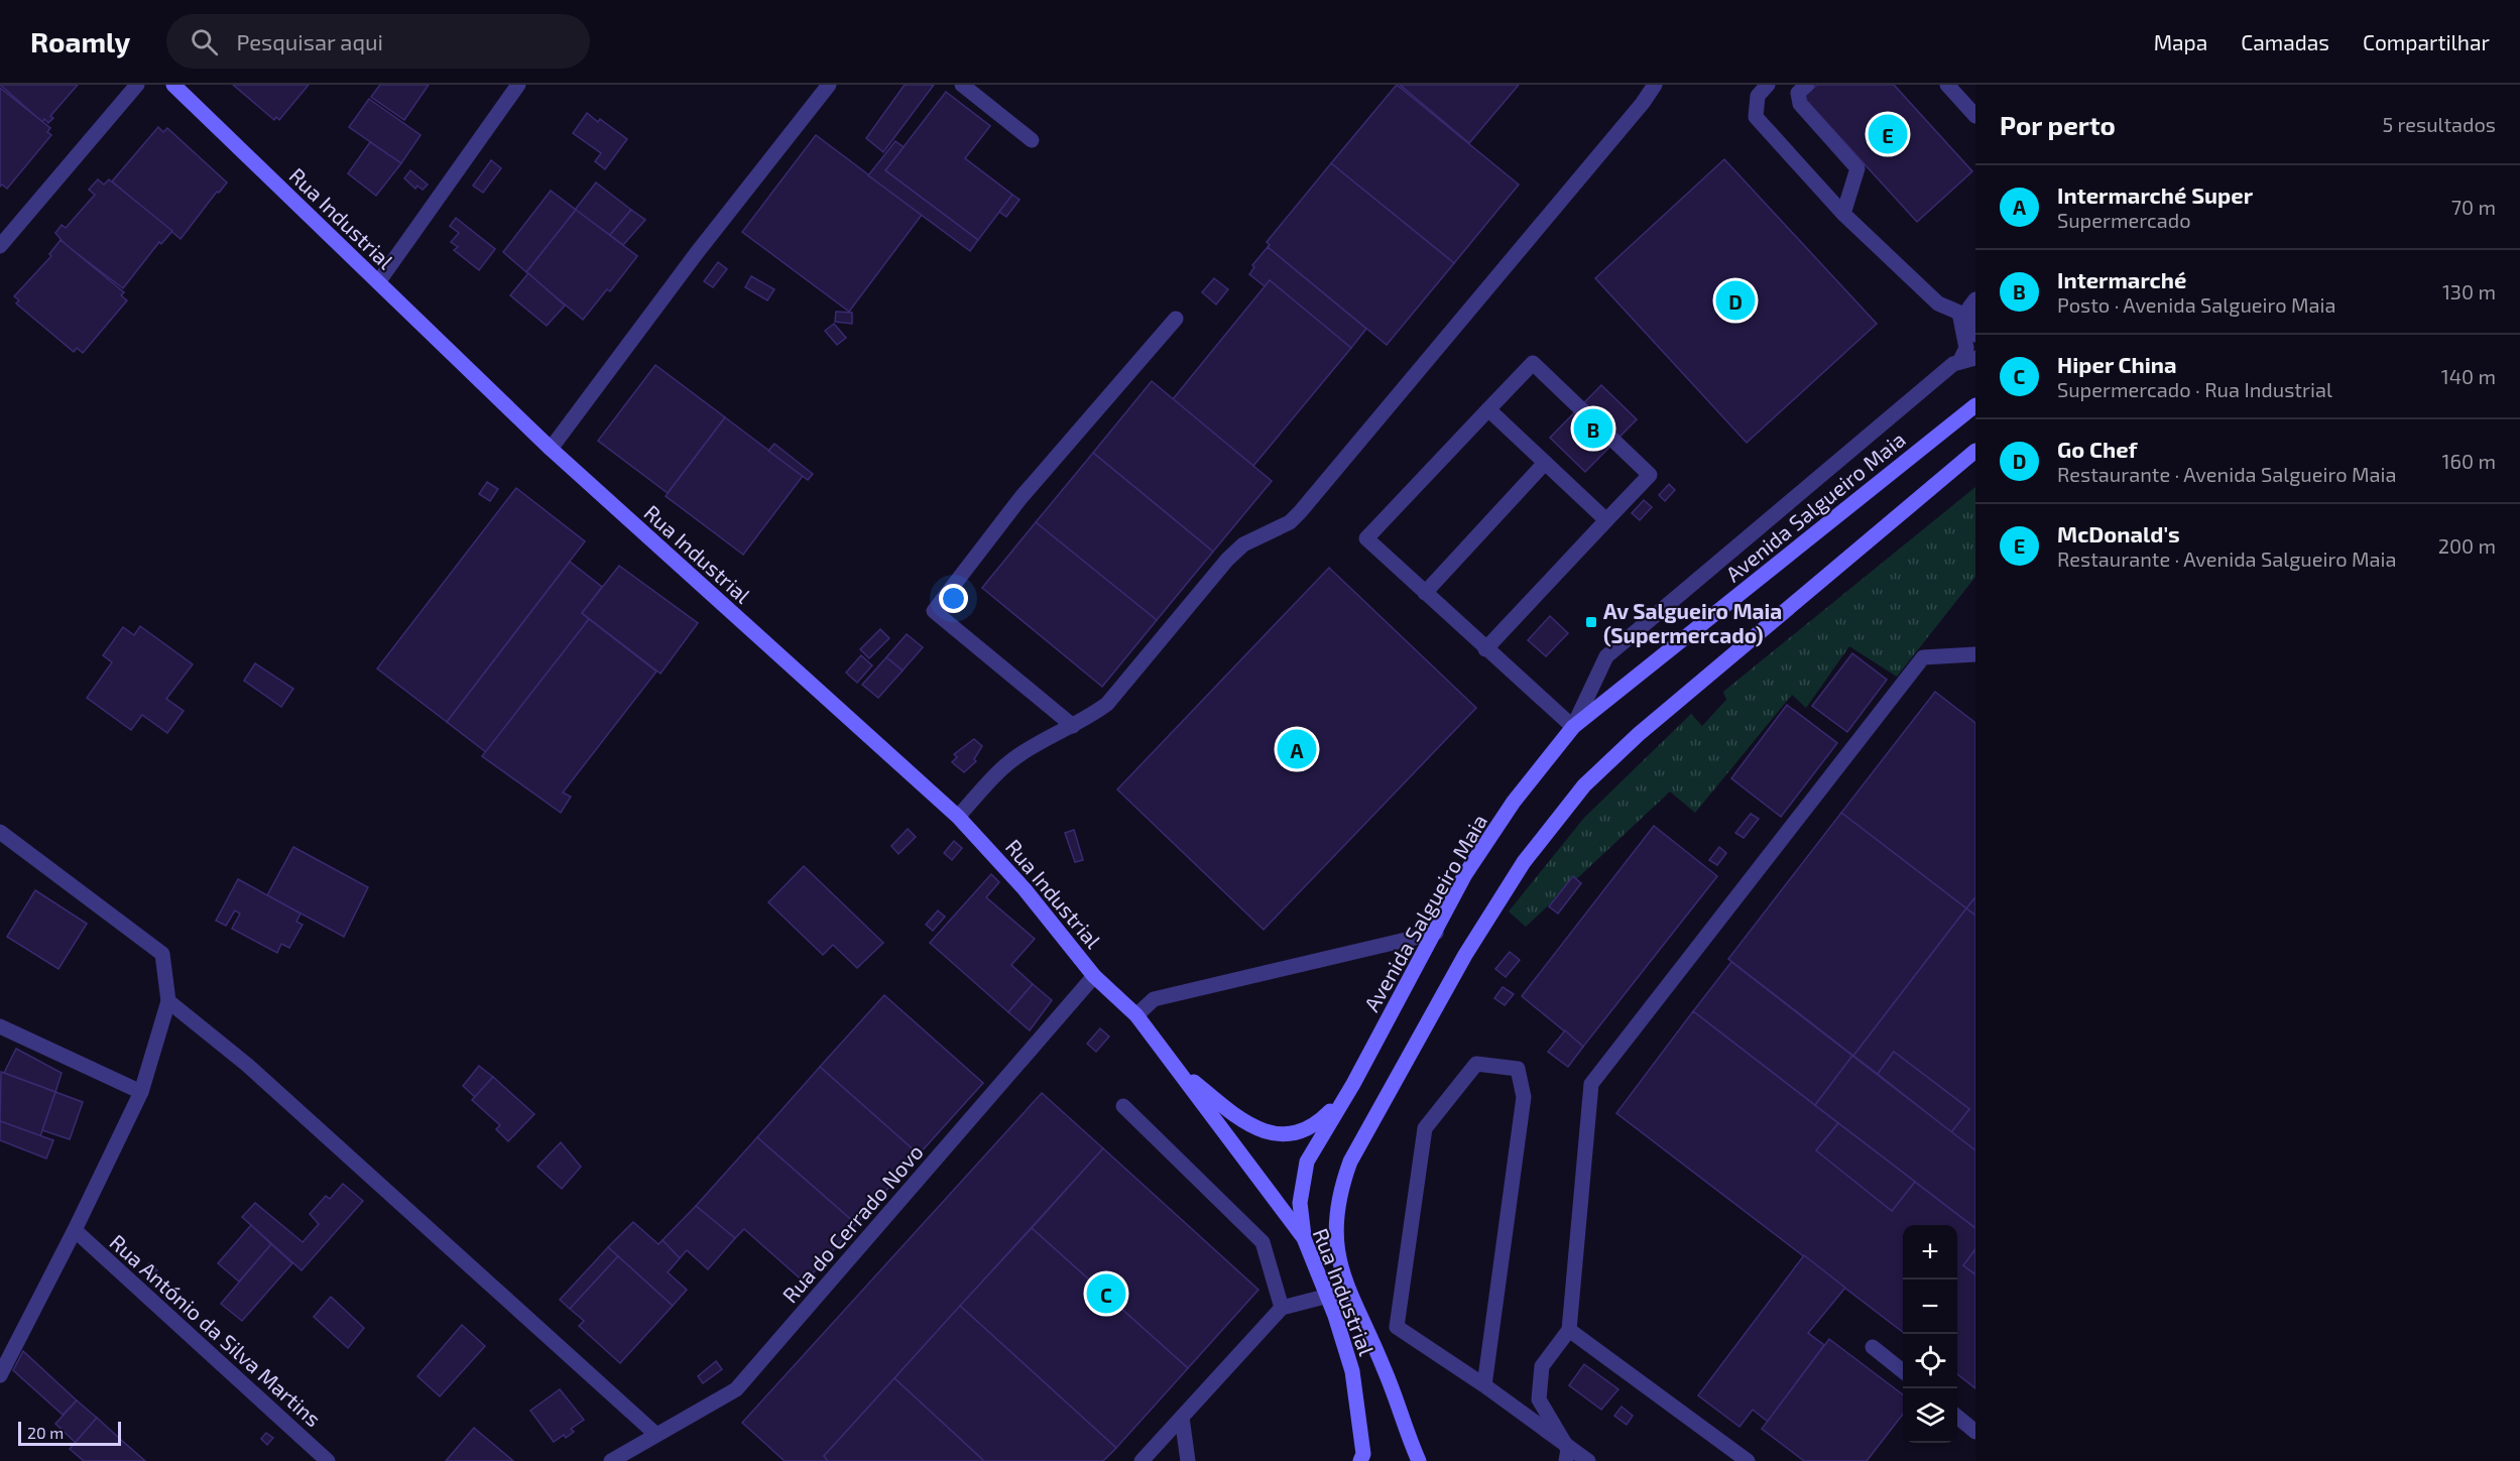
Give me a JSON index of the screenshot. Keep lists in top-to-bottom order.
{
  "streets": {
    "street": [
      "Rua Industrial",
      "Avenida Salgueiro Maia",
      "Rua do Cerrado Novo",
      "Rua António da Silva Martins"
    ]
  },
  "crossings": [
    ["Rua Industrial", "Avenida Salgueiro Maia"],
    ["Rua Industrial", "Rua do Cerrado Novo"]
  ],
  "places": {
    "transit": ["Av Salgueiro Maia (Supermercado)"]
  },
  "scale_bar": "20 m",
  "page": {
    "header": "Roamly",
    "search": "Pesquisar aqui",
    "nav": ["Mapa", "Camadas", "Compartilhar"],
    "heading": ["Por perto", "5 resultados"],
    "pins": [
      "E",
      "D",
      "B",
      "A",
      "C"
    ],
    "list": [
      {
        "mark": "A",
        "name": "Intermarché Super",
        "note": "Supermercado",
        "value": "70 m"
      },
      {
        "mark": "B",
        "name": "Intermarché",
        "note": "Posto · Avenida Salgueiro Maia",
        "value": "130 m"
      },
      {
        "mark": "C",
        "name": "Hiper China",
        "note": "Supermercado · Rua Industrial",
        "value": "140 m"
      },
      {
        "mark": "D",
        "name": "Go Chef",
        "note": "Restaurante · Avenida Salgueiro Maia",
        "value": "160 m"
      },
      {
        "mark": "E",
        "name": "McDonald's",
        "note": "Restaurante · Avenida Salgueiro Maia",
        "value": "200 m"
      }
    ],
    "map_buttons": ["+", "−"],
    "scale": "20 m"
  }
}
